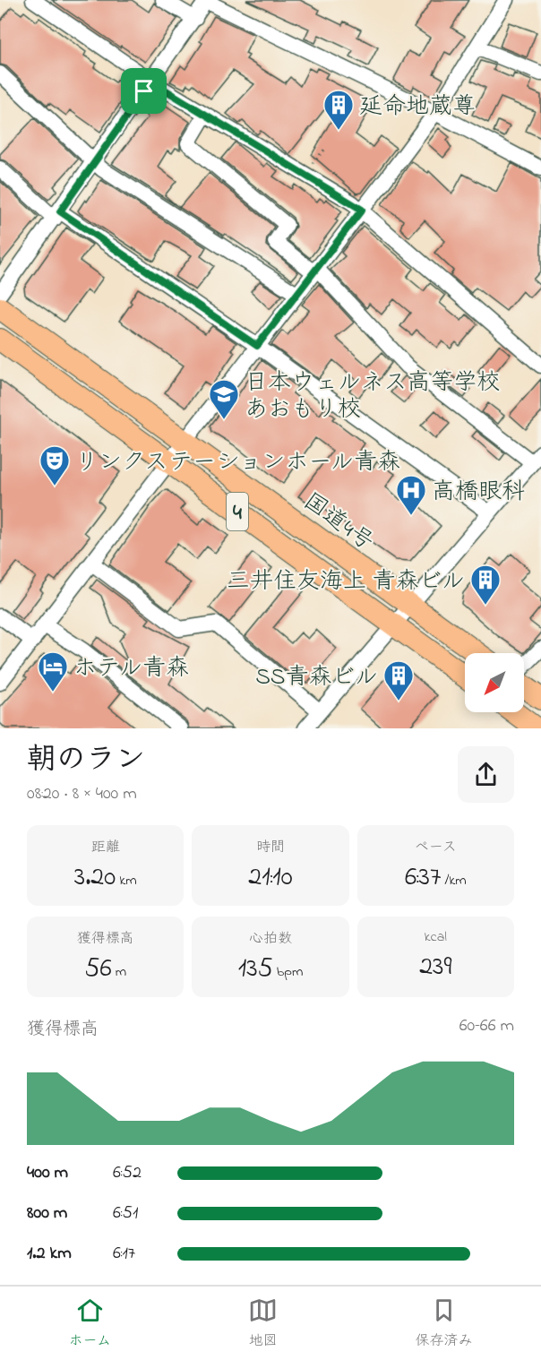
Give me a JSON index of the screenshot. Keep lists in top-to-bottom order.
{
  "streets": {
    "highway": ["4", "国道4号"]
  },
  "places": {
    "building": ["延命地蔵尊", "三井住友海上 青森ビル", "SS青森ビル"],
    "school or university": ["日本ウェルネス高等学校 あおもり校"],
    "theatre": ["リンクステーションホール青森"],
    "hospital": ["高橋眼科"],
    "hotel": ["ホテル青森"]
  },
  "north": "bottom left",
  "page": {
    "heading": ["朝のラン", "08:20 · 8 × 400 m"],
    "stats": [
      ["距離", "3.20 km"],
      ["時間", "21:10"],
      ["ペース", "6:37 /km"],
      ["獲得標高", "56 m"],
      ["心拍数", "135 bpm"],
      ["kcal", "239"]
    ],
    "chart": ["獲得標高", "60–66 m"],
    "list": [
      {
        "name": "400 m",
        "note": "6:52"
      },
      {
        "name": "800 m",
        "note": "6:51"
      },
      {
        "name": "1.2 km",
        "note": "6:17"
      }
    ],
    "tabs": ["ホーム", "地図", "保存済み"]
  }
}
